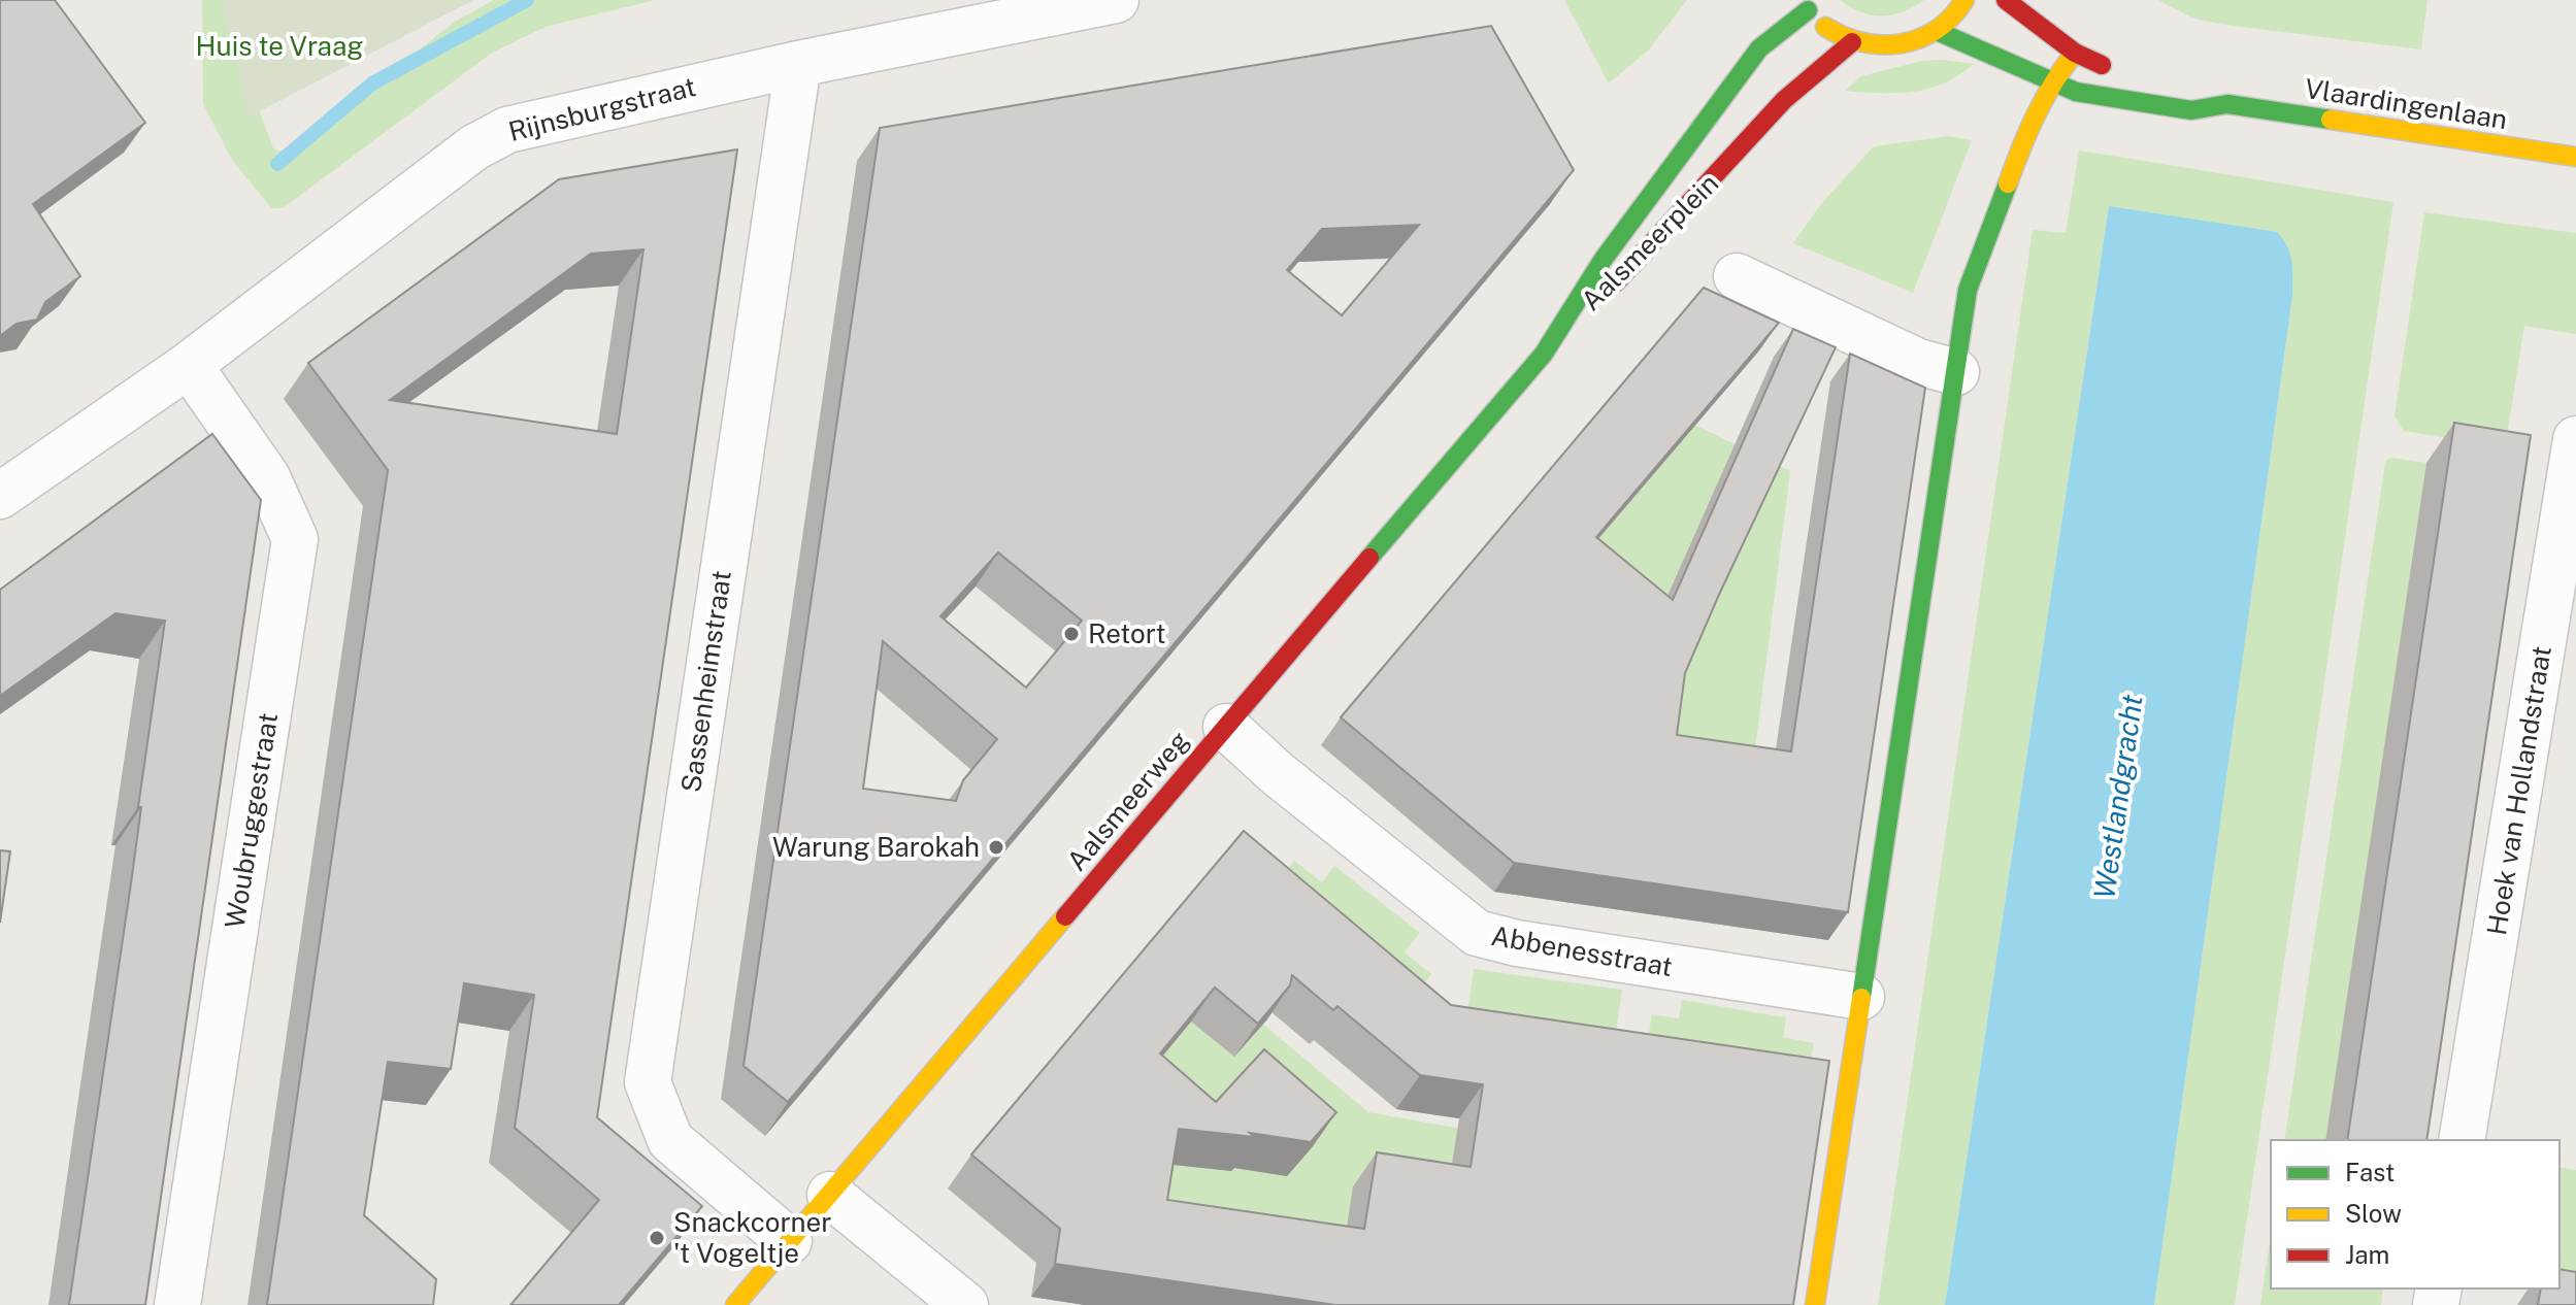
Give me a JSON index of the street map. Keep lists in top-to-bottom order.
{
  "streets": {
    "main road": ["Vlaardingenlaan", "Aalsmeerplein", "Aalsmeerweg"],
    "street": [
      "Rijnsburgstraat",
      "Sassenheimstraat",
      "Hoek van Hollandstraat",
      "Woubruggestraat",
      "Abbenesstraat"
    ]
  },
  "crossings": [
    ["Vlaardingenlaan", "Aalsmeerplein"],
    ["Rijnsburgstraat", "Sassenheimstraat"],
    ["Rijnsburgstraat", "Woubruggestraat"],
    ["Aalsmeerplein", "Aalsmeerweg"],
    ["Sassenheimstraat", "Aalsmeerweg"],
    ["Aalsmeerweg", "Abbenesstraat"]
  ],
  "water": ["Westlandgracht"],
  "parks": ["Huis te Vraag"],
  "places": ["Retort", "Warung Barokah", "Snackcorner 't Vogeltje"],
  "legend": ["Fast", "Slow", "Jam"]
}
